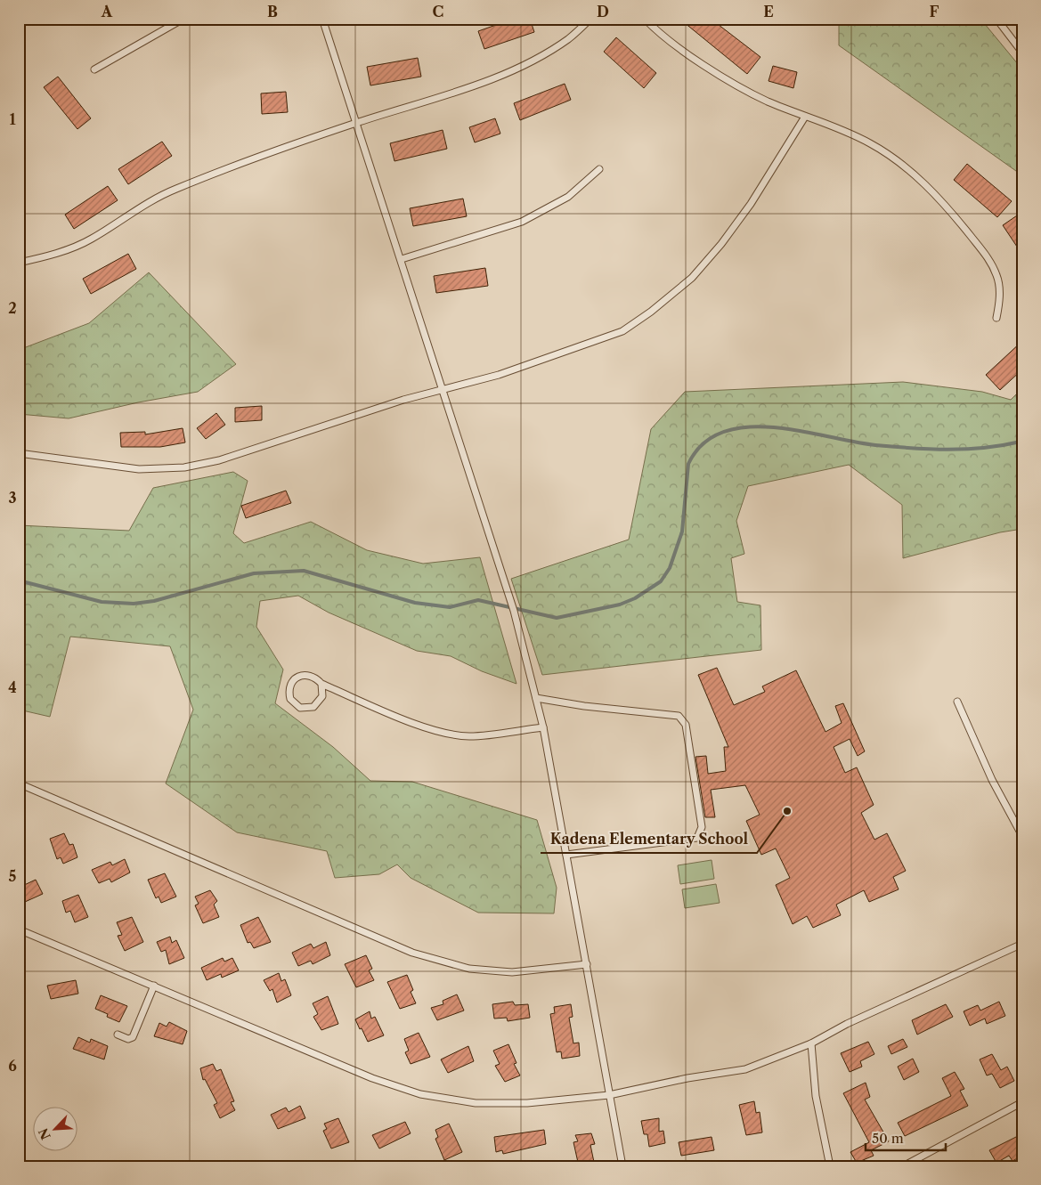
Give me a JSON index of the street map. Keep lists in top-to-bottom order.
{
  "places": ["Kadena Elementary School"],
  "scale_bar": "50 m",
  "north": "bottom left",
  "grid": {
    "columns": [
      "A",
      "B",
      "C",
      "D",
      "E",
      "F"
    ],
    "rows": [
      "1",
      "2",
      "3",
      "4",
      "5",
      "6"
    ]
  }
}
